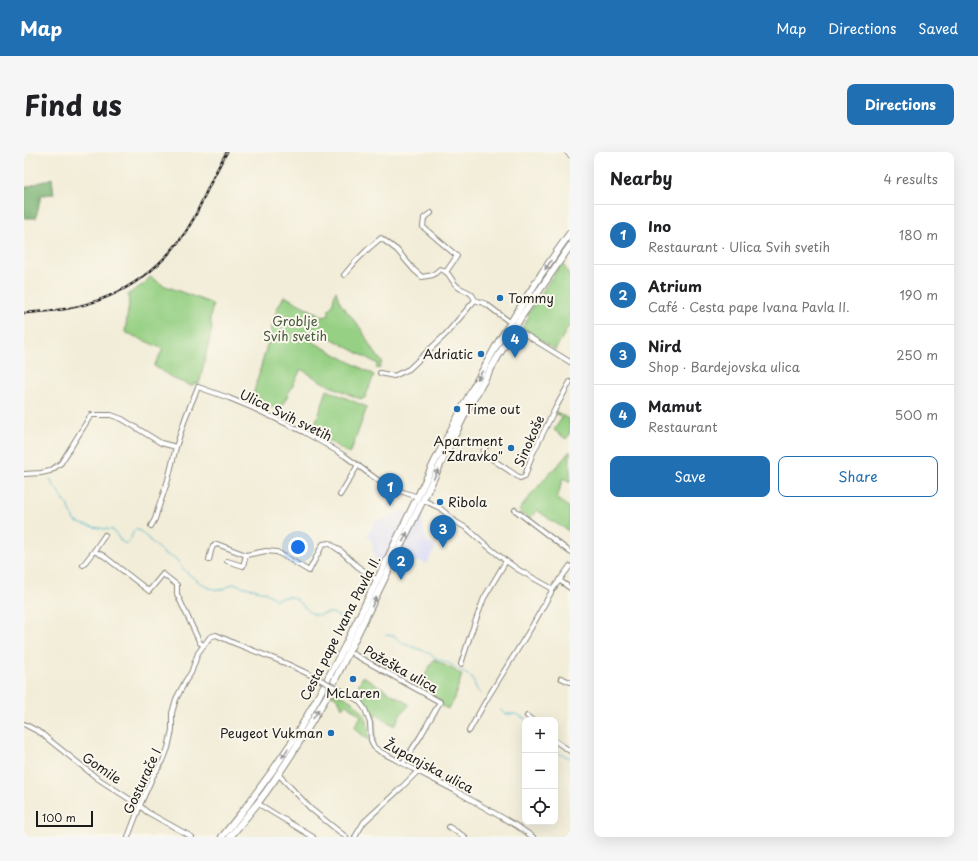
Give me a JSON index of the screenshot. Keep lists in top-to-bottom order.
{
  "streets": {
    "main road": ["Cesta pape Ivana Pavla II."],
    "street": [
      "Ulica Svih svetih",
      "Sinokoše",
      "Požeška ulica",
      "Županjska ulica",
      "Gomile",
      "Gosturače I"
    ]
  },
  "crossings": [
    ["Ulica Svih svetih", "Cesta pape Ivana Pavla II."],
    ["Požeška ulica", "Županjska ulica"],
    ["Županjska ulica", "Gosturače I"],
    ["Gomile", "Gosturače I"]
  ],
  "parks": ["Groblje Svih svetih"],
  "places": [
    "Tommy",
    "Adriatic",
    "Time out",
    "Apartment \"Zdravko\"",
    "Ribola",
    "McLaren",
    "Peugeot Vukman"
  ],
  "scale_bar": "100 m",
  "page": {
    "header": "Map",
    "nav": ["Map", "Directions", "Saved"],
    "title": "Find us",
    "buttons": [
      "Directions",
      ["Save", "Share"]
    ],
    "heading": ["Nearby", "4 results"],
    "list": [
      {
        "mark": "1",
        "name": "Ino",
        "note": "Restaurant · Ulica Svih svetih",
        "value": "180 m"
      },
      {
        "mark": "2",
        "name": "Atrium",
        "note": "Café · Cesta pape Ivana Pavla II.",
        "value": "190 m"
      },
      {
        "mark": "3",
        "name": "Nird",
        "note": "Shop · Bardejovska ulica",
        "value": "250 m"
      },
      {
        "mark": "4",
        "name": "Mamut",
        "note": "Restaurant",
        "value": "500 m"
      }
    ],
    "pins": [
      "4",
      "1",
      "3",
      "2"
    ],
    "map_buttons": ["+", "−"],
    "scale": "100 m"
  }
}
